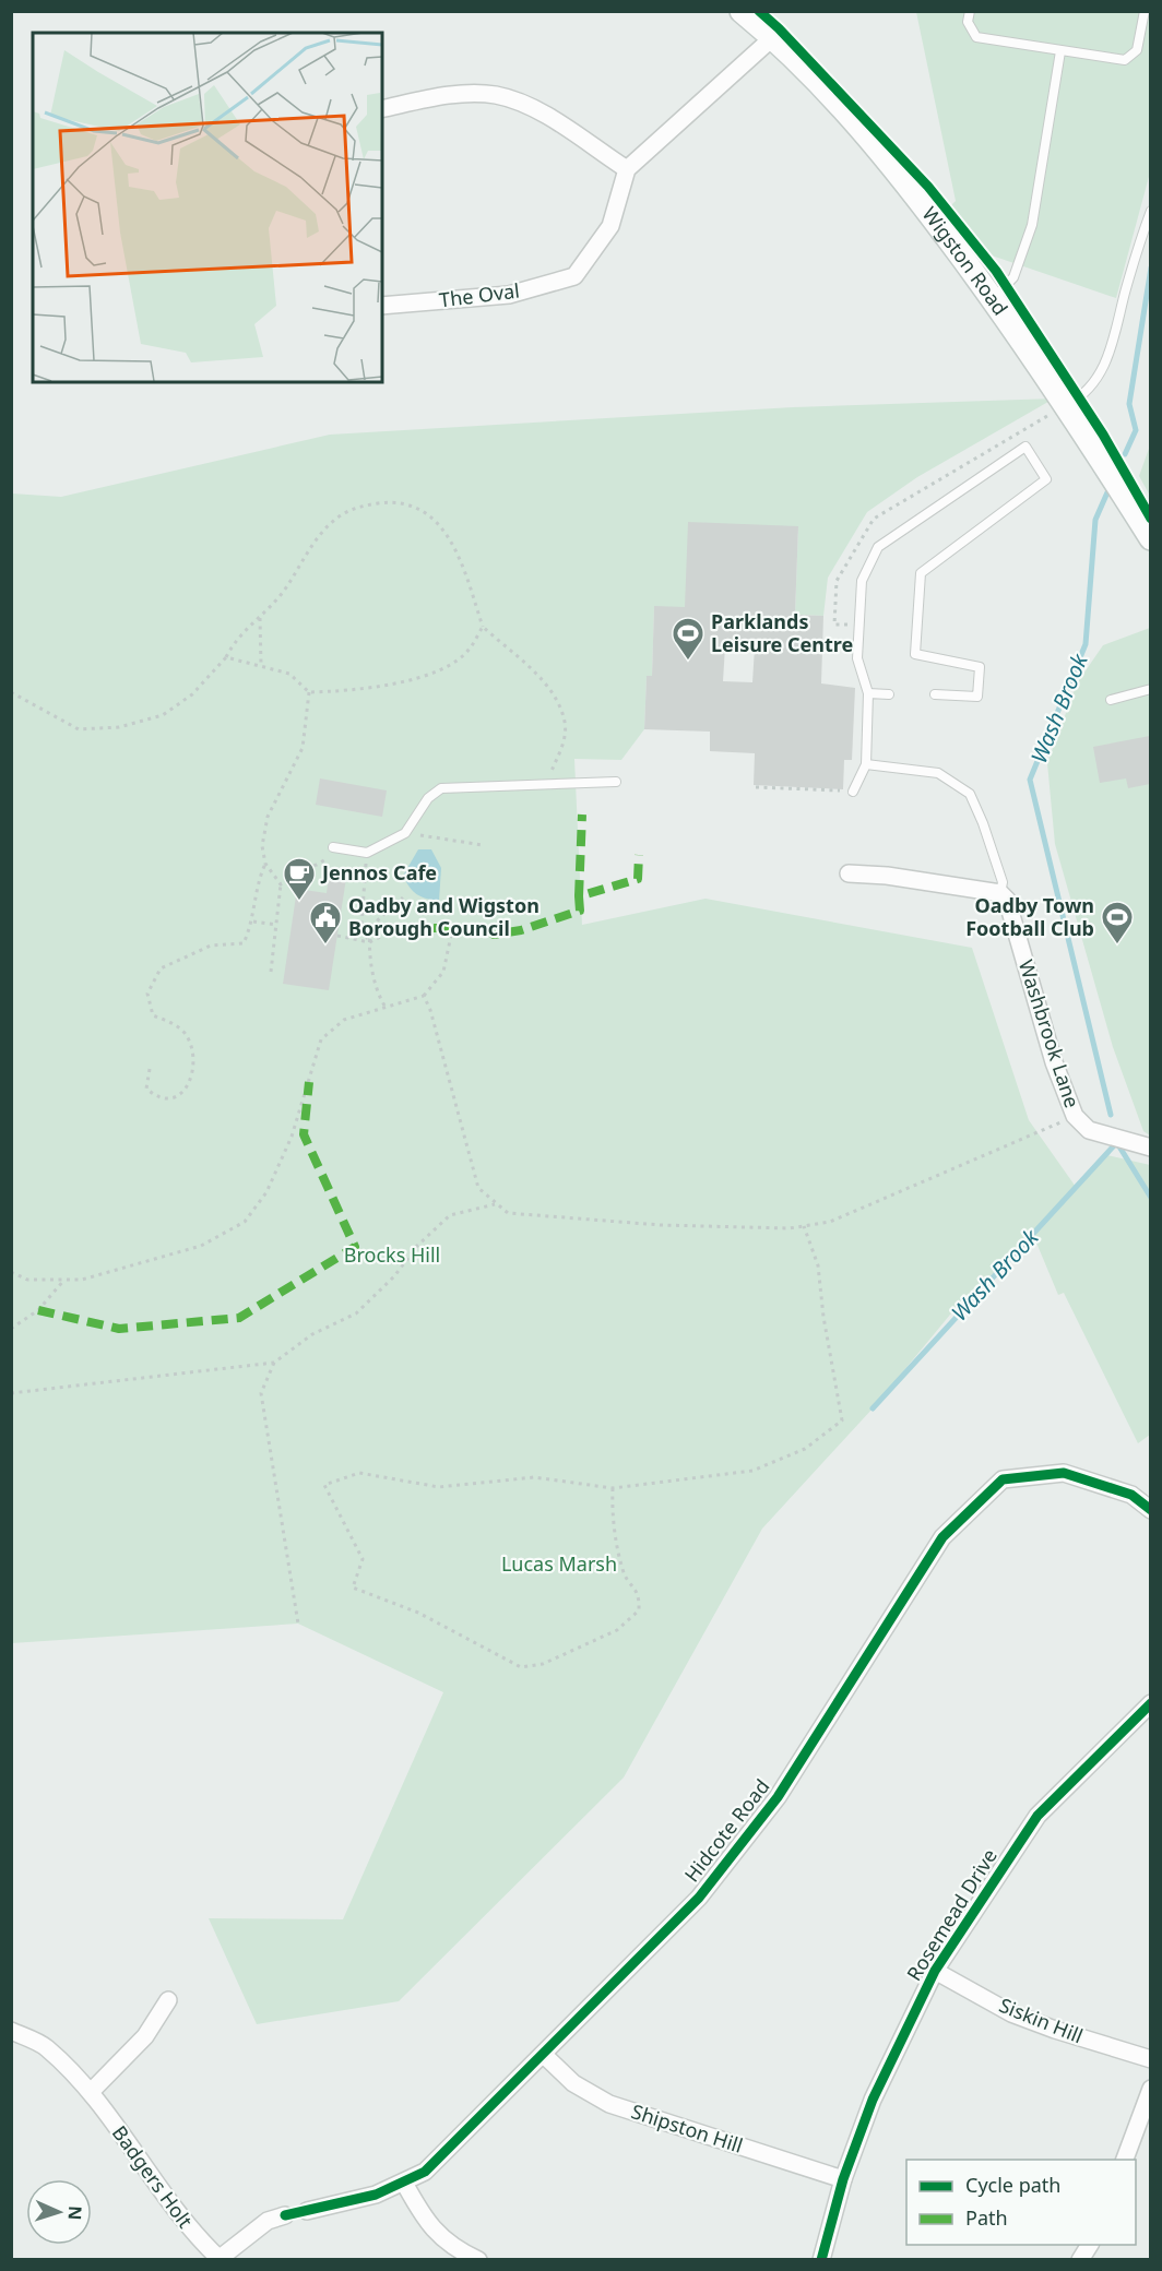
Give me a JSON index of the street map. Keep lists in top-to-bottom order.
{
  "streets": {
    "main road": ["Wigston Road"],
    "street": [
      "The Oval",
      "Washbrook Lane",
      "Hidcote Road",
      "Rosemead Drive",
      "Siskin Hill",
      "Shipston Hill",
      "Badgers Holt"
    ]
  },
  "crossings": [
    ["Hidcote Road", "Shipston Hill"],
    ["Rosemead Drive", "Siskin Hill"],
    ["Rosemead Drive", "Shipston Hill"]
  ],
  "water": ["Wash Brook"],
  "parks": ["Brocks Hill", "Lucas Marsh"],
  "places": {
    "sports": ["Parklands Leisure Centre", "Oadby Town Football Club"],
    "cafe": ["Jennos Cafe"],
    "public building": ["Oadby and Wigston Borough Council"]
  },
  "legend": ["Cycle path", "Path"],
  "north": "right"
}
